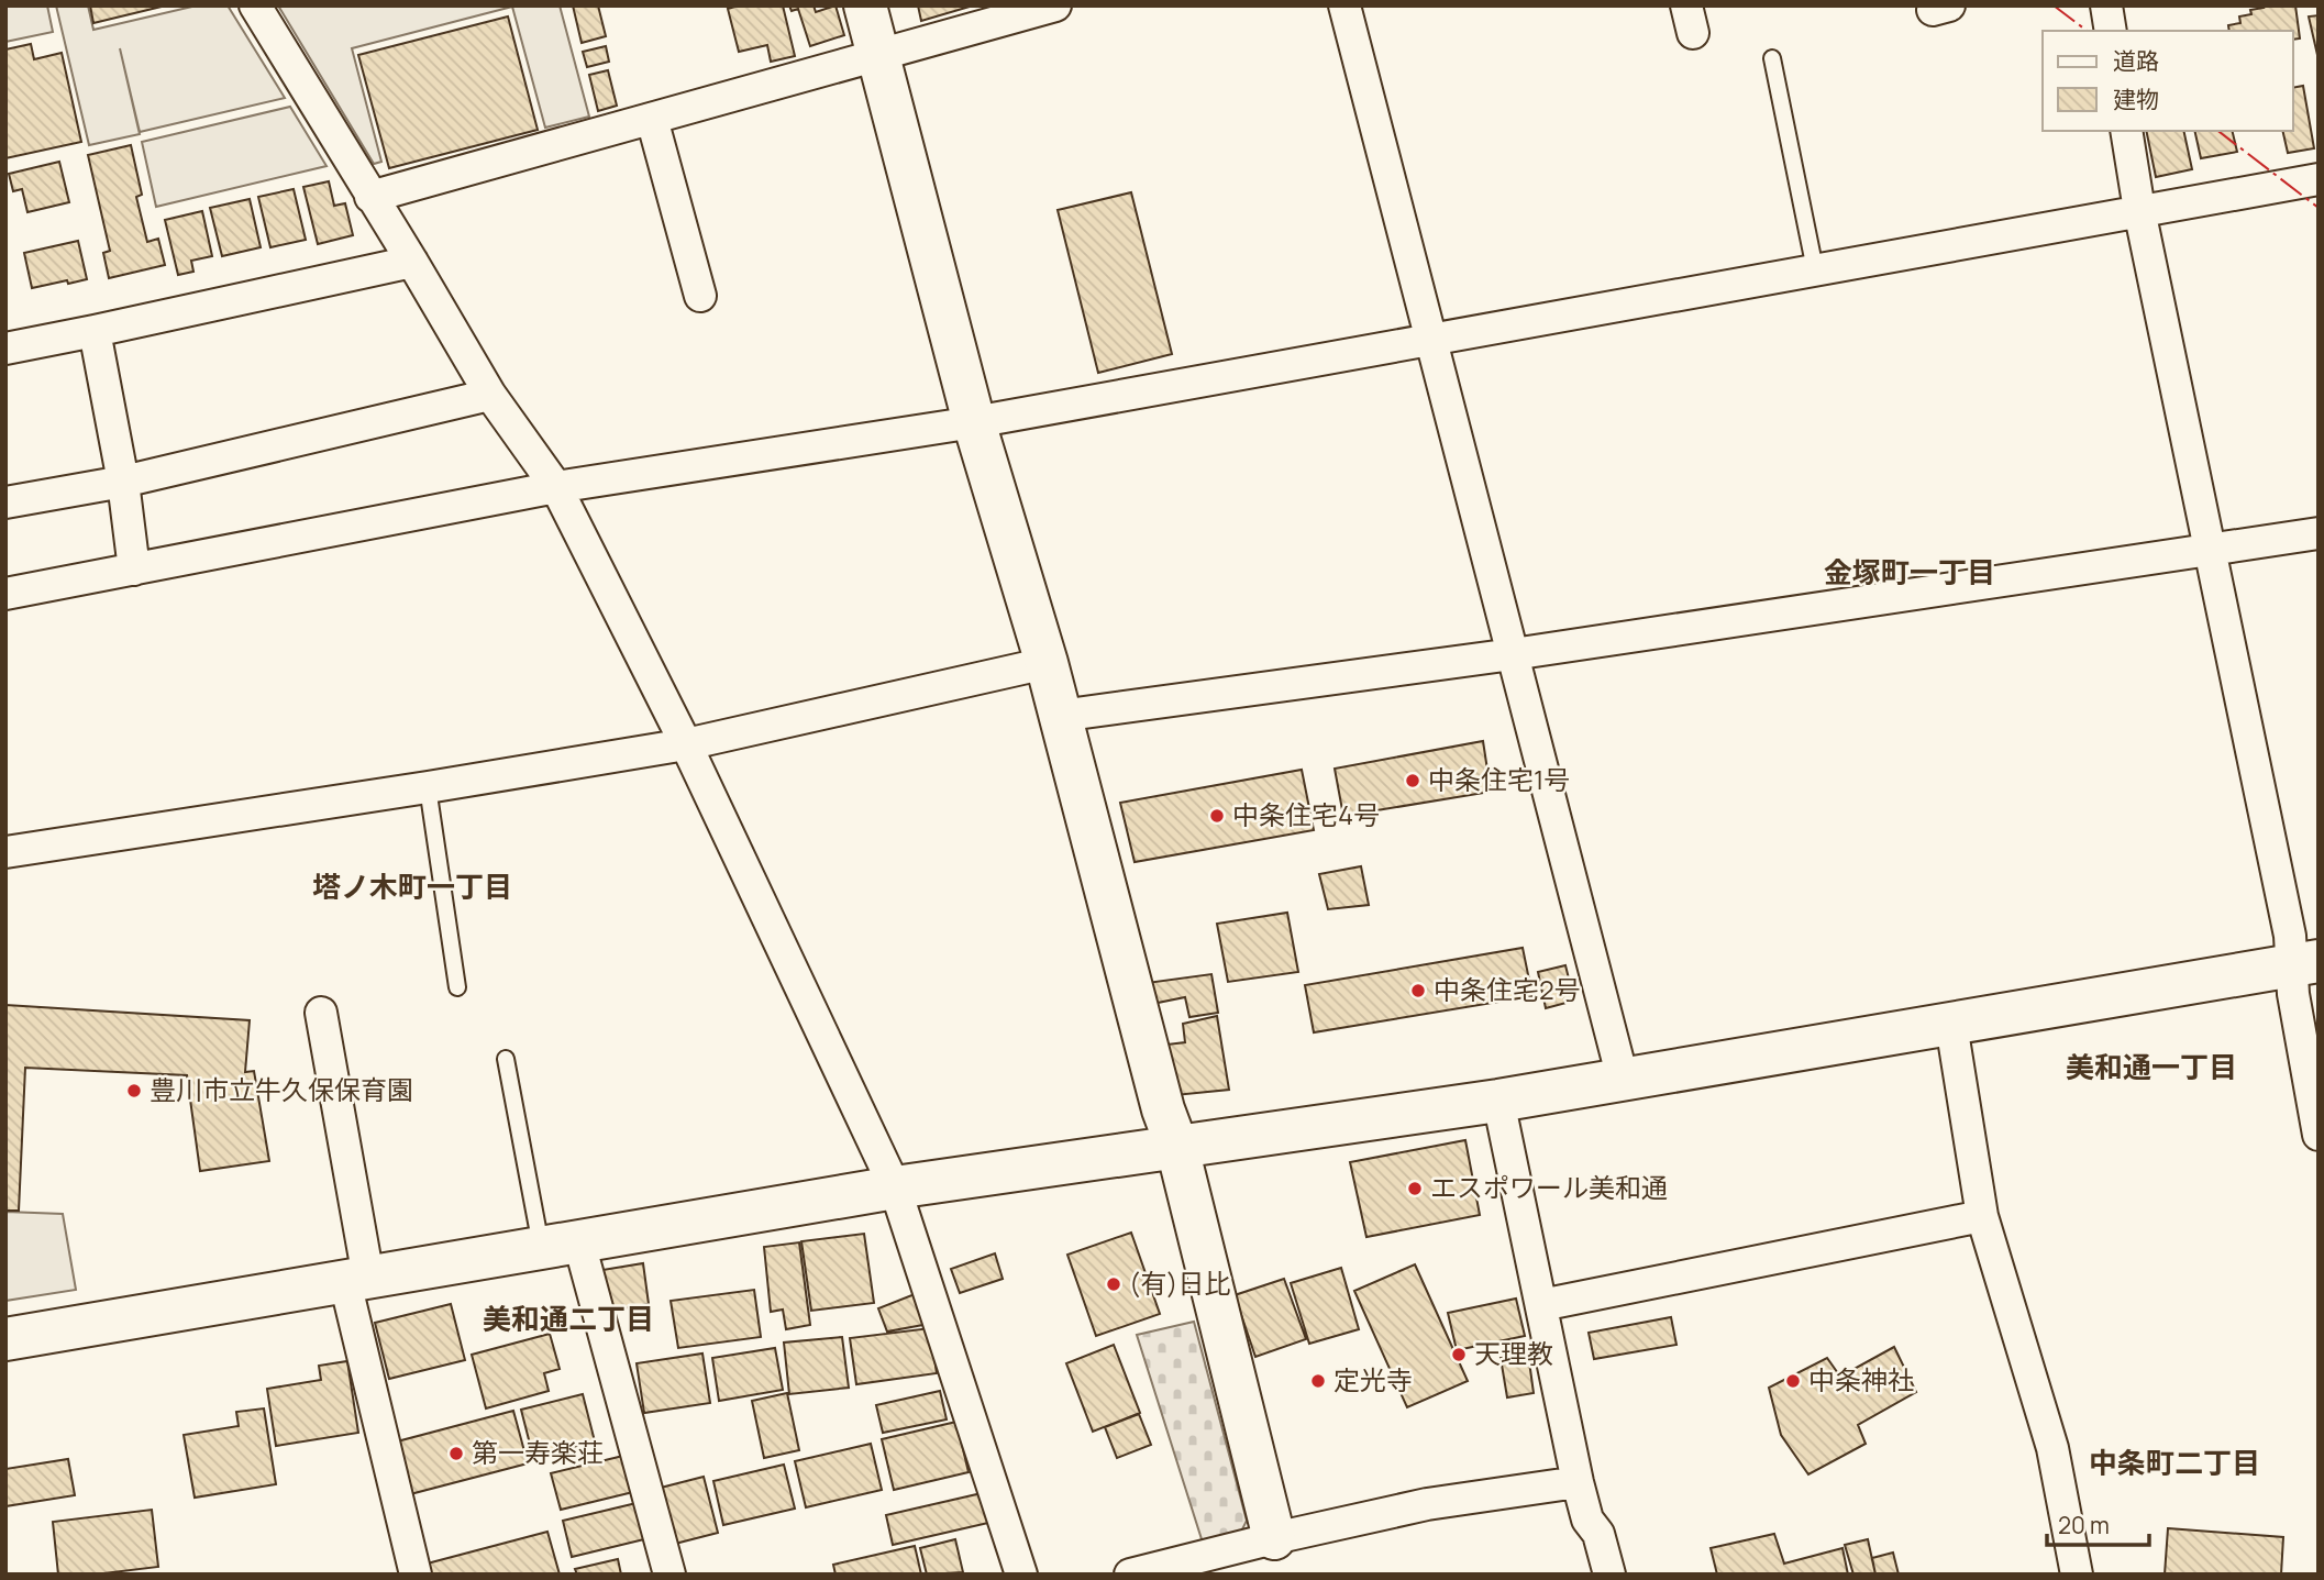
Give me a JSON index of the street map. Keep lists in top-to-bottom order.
{
  "districts": [
    "金塚町一丁目",
    "塔ノ木町一丁目",
    "美和通一丁目",
    "美和通二丁目",
    "中条町二丁目"
  ],
  "places": [
    "中条住宅1号",
    "中条住宅4号",
    "中条住宅2号",
    "豊川市立牛久保保育園",
    "エスポワール美和通",
    "(有)日比",
    "天理教",
    "定光寺",
    "中条神社",
    "第一寿楽荘"
  ],
  "legend": ["道路", "建物"],
  "scale_bar": "20 m"
}
